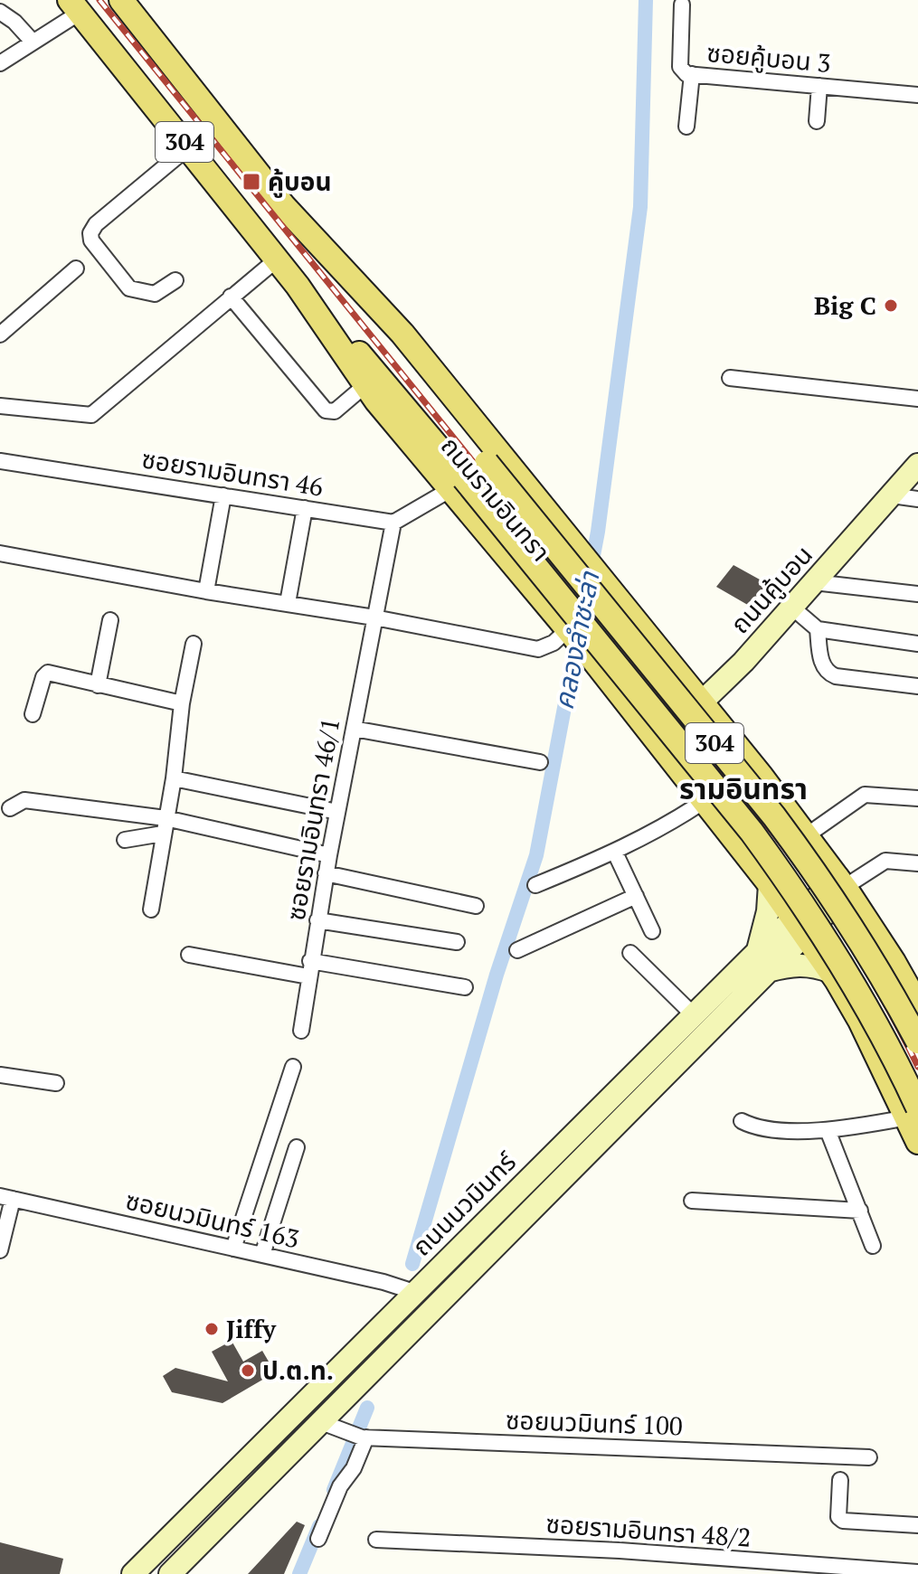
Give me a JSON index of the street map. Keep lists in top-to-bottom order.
{
  "streets": {
    "main road": [
      "304",
      "ถนนรามอินทรา",
      "ถนนคู้บอน",
      "ถนนนวมินทร์"
    ],
    "street": [
      "ซอยคู้บอน 3",
      "ซอยรามอินทรา 46",
      "ซอยรามอินทรา 46/1",
      "ซอยนวมินทร์ 163",
      "ซอยนวมินทร์ 100",
      "ซอยรามอินทรา 48/2"
    ]
  },
  "crossings": [
    ["ซอยรามอินทรา 46", "ซอยรามอินทรา 46/1"],
    ["ถนนรามอินทรา", "ถนนคู้บอน"],
    ["ถนนรามอินทรา", "ถนนนวมินทร์"],
    ["ถนนนวมินทร์", "ซอยนวมินทร์ 163"],
    ["ถนนนวมินทร์", "ซอยนวมินทร์ 100"]
  ],
  "districts": ["รามอินทรา"],
  "water": ["คลองลำชะล่า"],
  "places": {
    "transit": ["คู้บอน"],
    "other": ["Big C", "Jiffy", "ป.ต.ท."]
  }
}
